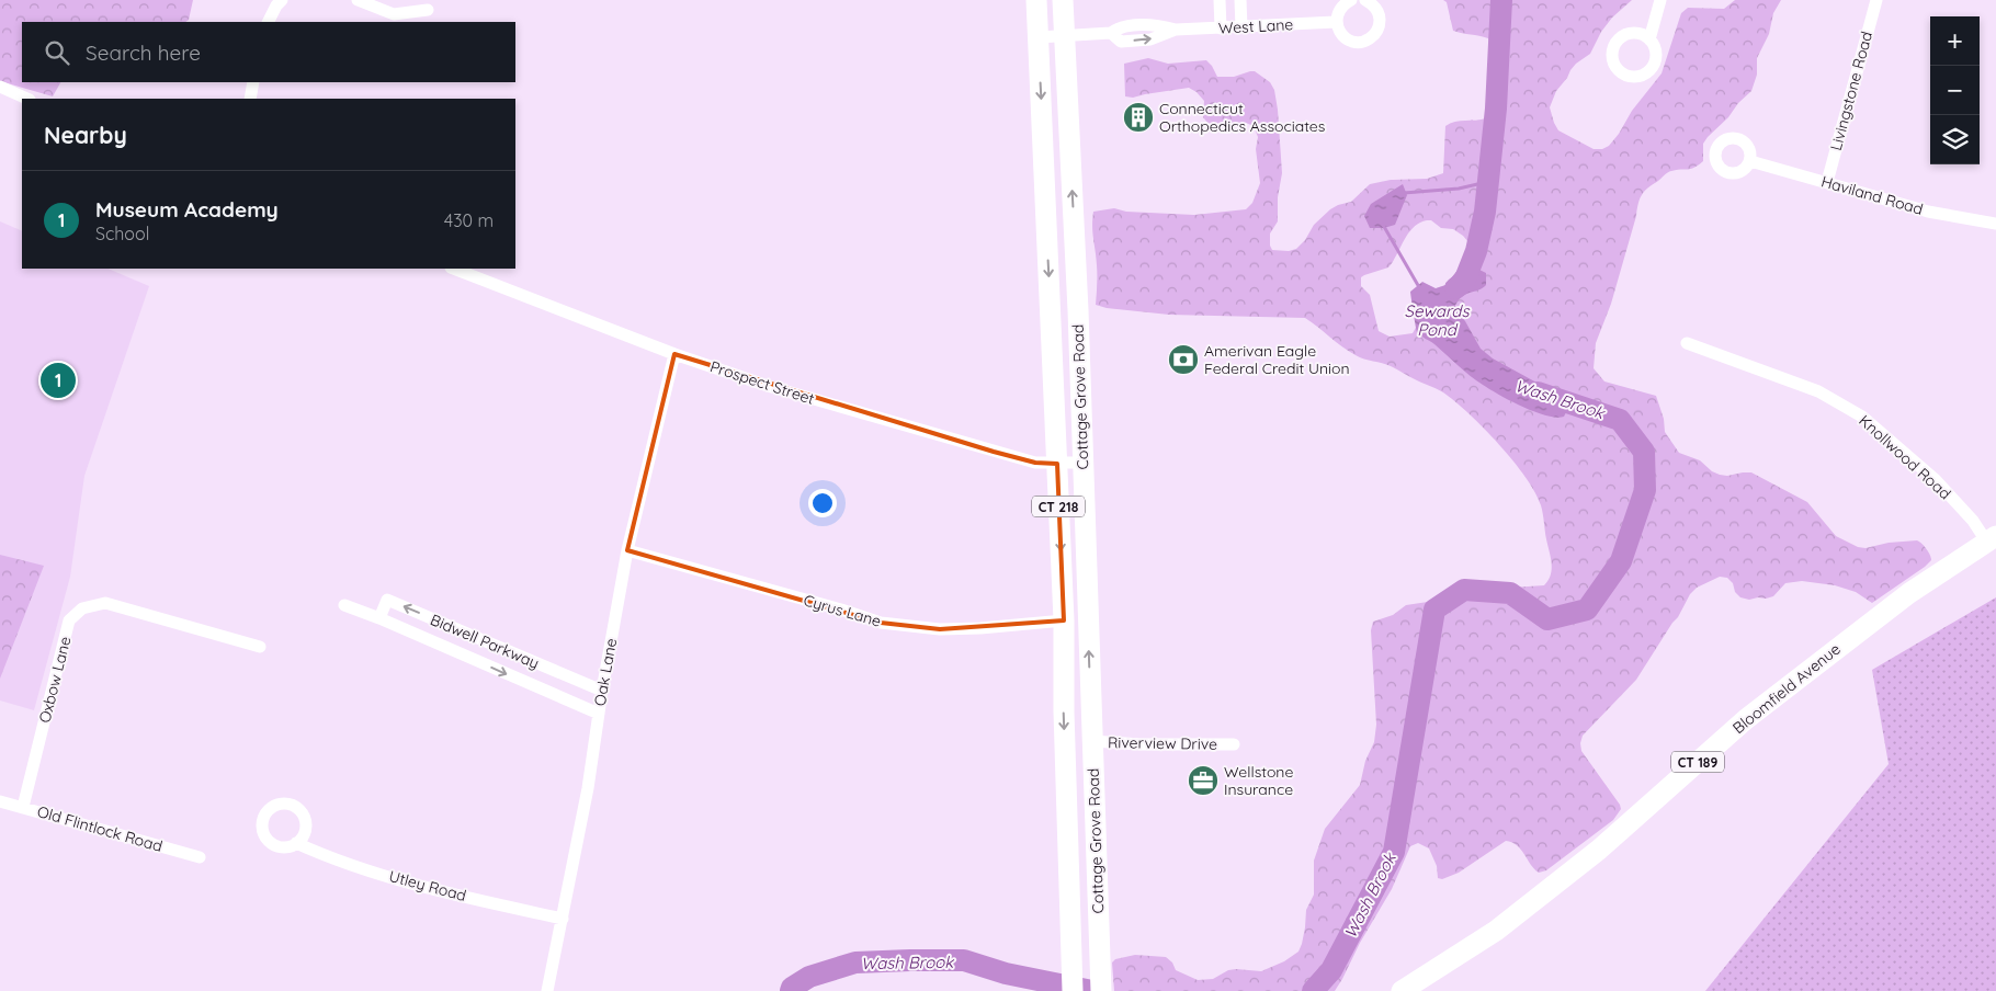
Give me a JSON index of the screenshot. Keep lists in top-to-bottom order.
{
  "streets": {
    "main road": [
      "Cottage Grove Road",
      "CT 218",
      "Bloomfield Avenue",
      "CT 189"
    ],
    "street": [
      "West Lane",
      "Livingstone Road",
      "Haviland Road",
      "Prospect Street",
      "Knollwood Road",
      "Cyrus Lane",
      "Bidwell Parkway",
      "Oak Lane",
      "Oxbow Lane",
      "Riverview Drive",
      "Old Flintlock Road",
      "Utley Road"
    ]
  },
  "crossings": [
    ["West Lane", "Cottage Grove Road"],
    ["Livingstone Road", "Haviland Road"],
    ["Prospect Street", "Cottage Grove Road"],
    ["Prospect Street", "Oak Lane"],
    ["Cottage Grove Road", "Cyrus Lane"],
    ["Cottage Grove Road", "Riverview Drive"],
    ["Knollwood Road", "Bloomfield Avenue"],
    ["Cyrus Lane", "Oak Lane"],
    ["Bidwell Parkway", "Oak Lane"],
    ["Oak Lane", "Utley Road"],
    ["Oxbow Lane", "Old Flintlock Road"]
  ],
  "water": ["Sewards Pond", "Wash Brook"],
  "places": {
    "building": ["Connecticut Orthopedics Associates"],
    "bank": ["Amerivan Eagle Federal Credit Union"],
    "office": ["Wellstone Insurance"]
  },
  "page": {
    "map_buttons": ["+", "−"],
    "search": "Search here",
    "heading": "Nearby",
    "list": [
      {
        "mark": "1",
        "name": "Museum Academy",
        "note": "School",
        "value": "430 m"
      }
    ],
    "pins": "1"
  }
}
